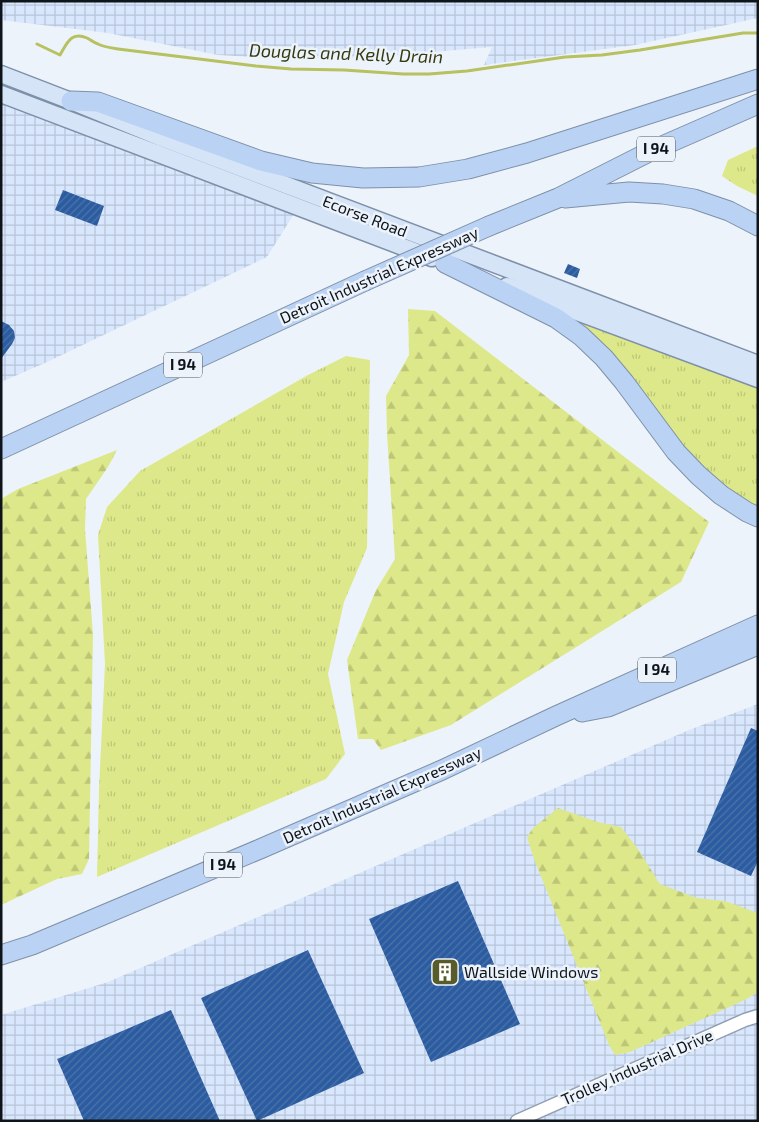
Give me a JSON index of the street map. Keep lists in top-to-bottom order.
{
  "streets": {
    "highway": ["I 94", "Detroit Industrial Expressway"],
    "main road": ["Ecorse Road"],
    "street": ["Trolley Industrial Drive"]
  },
  "water": ["Douglas and Kelly Drain"],
  "places": {
    "building": ["Wallside Windows"]
  }
}
